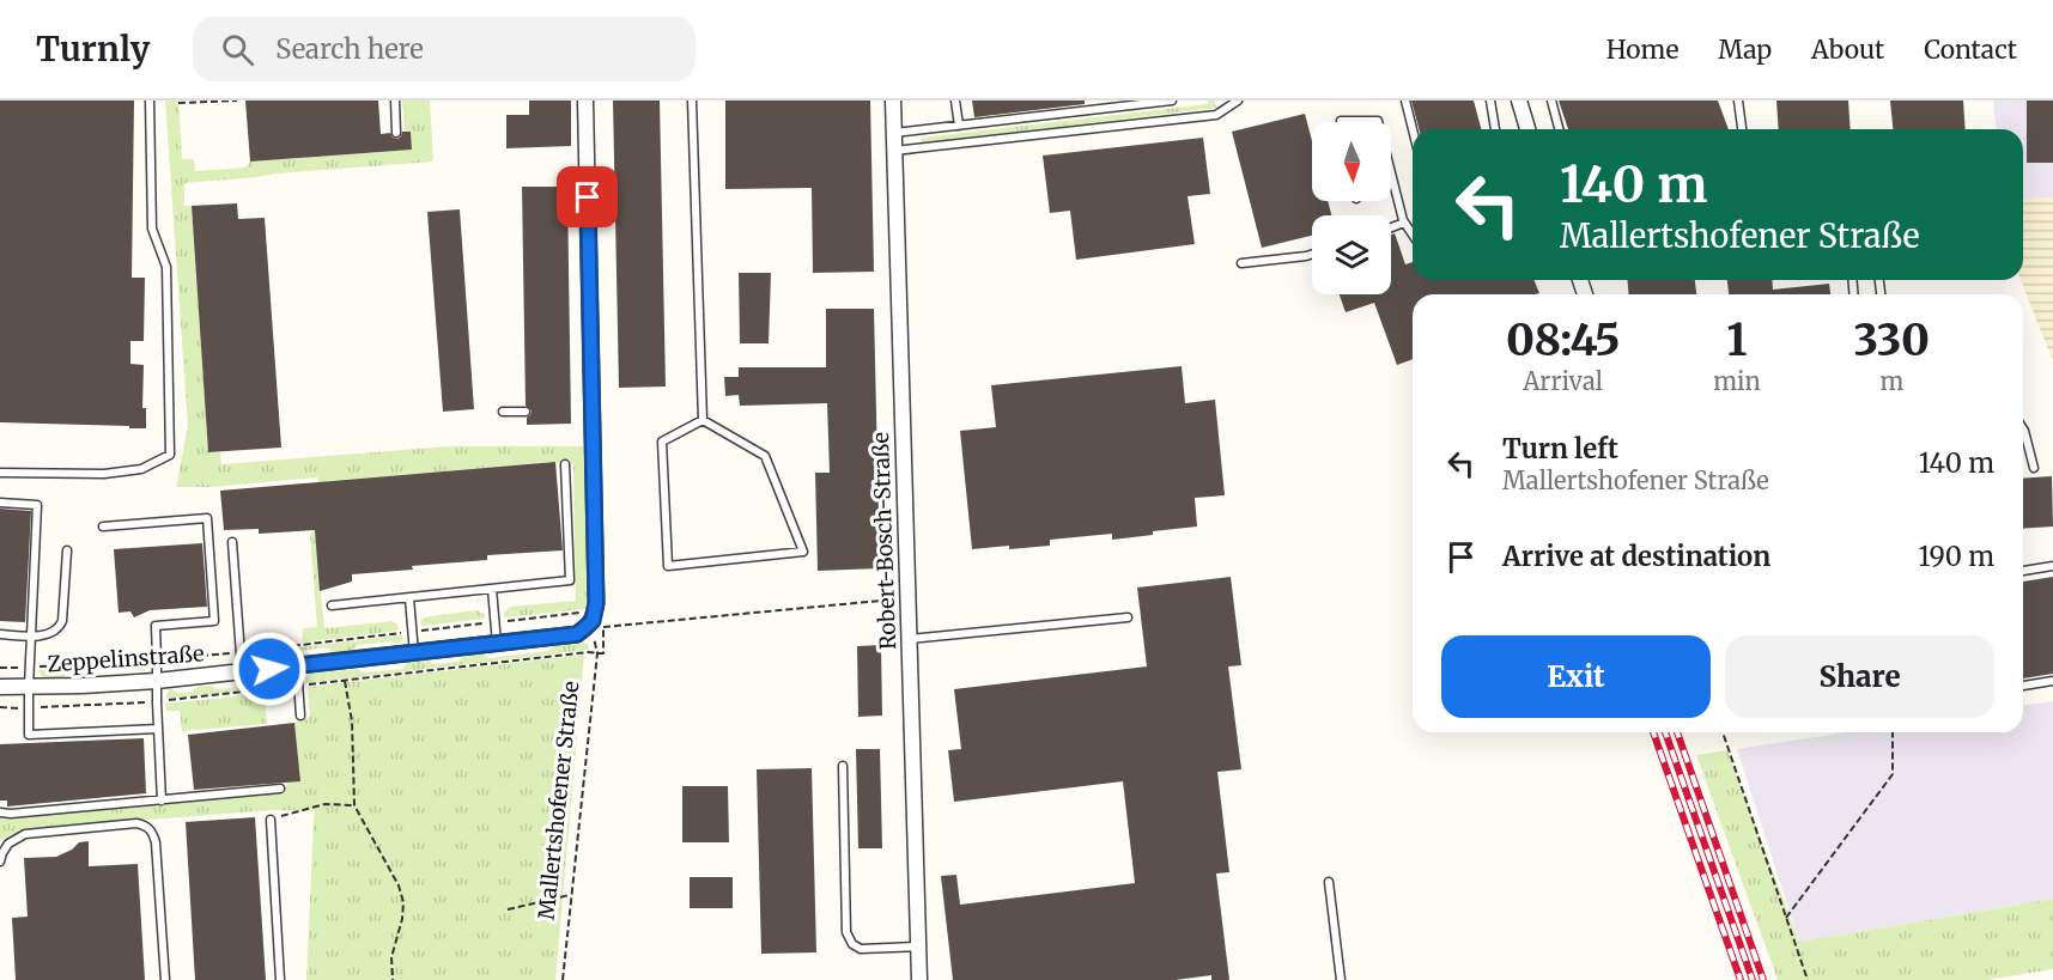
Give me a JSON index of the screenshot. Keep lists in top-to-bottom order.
{
  "streets": {
    "street": ["Robert-Bosch-Straße", "Zeppelinstraße"],
    "path": ["Mallertshofener Straße"]
  },
  "crossings": [
    ["Zeppelinstraße", "Mallertshofener Straße"]
  ],
  "north": "bottom",
  "page": {
    "header": "Turnly",
    "search": "Search here",
    "nav": [
      "Home",
      "Map",
      "About",
      "Contact"
    ],
    "turn": ["140 m", "Mallertshofener Straße"],
    "eta": [
      "08:45",
      "Arrival",
      "1",
      "min",
      "330",
      "m"
    ],
    "list": [
      {
        "name": "Turn left",
        "note": "Mallertshofener Straße",
        "value": "140 m"
      },
      {
        "name": "Arrive at destination",
        "value": "190 m"
      }
    ],
    "buttons": ["Exit", "Share"]
  }
}
